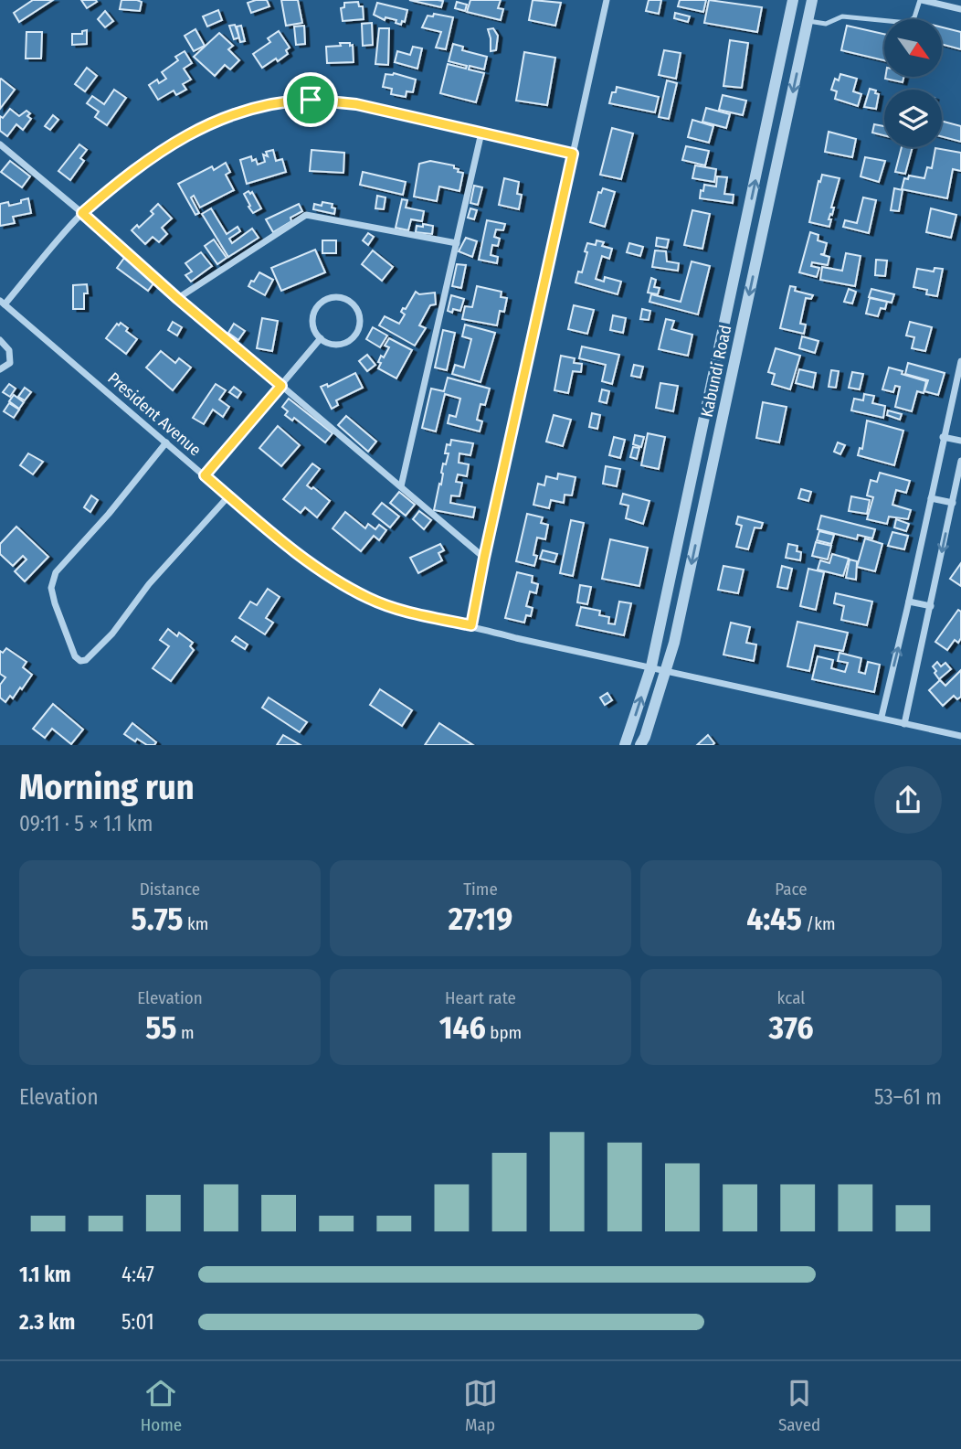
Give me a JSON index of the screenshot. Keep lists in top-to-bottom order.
{
  "streets": {
    "street": ["Kabundi Road", "President Avenue"]
  },
  "crossings": [
    ["Kabundi Road", "President Avenue"]
  ],
  "north": "bottom right",
  "page": {
    "heading": ["Morning run", "09:11 · 5 × 1.1 km"],
    "stats": [
      ["Distance", "5.75 km"],
      ["Time", "27:19"],
      ["Pace", "4:45 /km"],
      ["Elevation", "55 m"],
      ["Heart rate", "146 bpm"],
      ["kcal", "376"]
    ],
    "chart": ["Elevation", "53–61 m"],
    "list": [
      {
        "name": "1.1 km",
        "note": "4:47"
      },
      {
        "name": "2.3 km",
        "note": "5:01"
      }
    ],
    "tabs": ["Home", "Map", "Saved"]
  }
}
